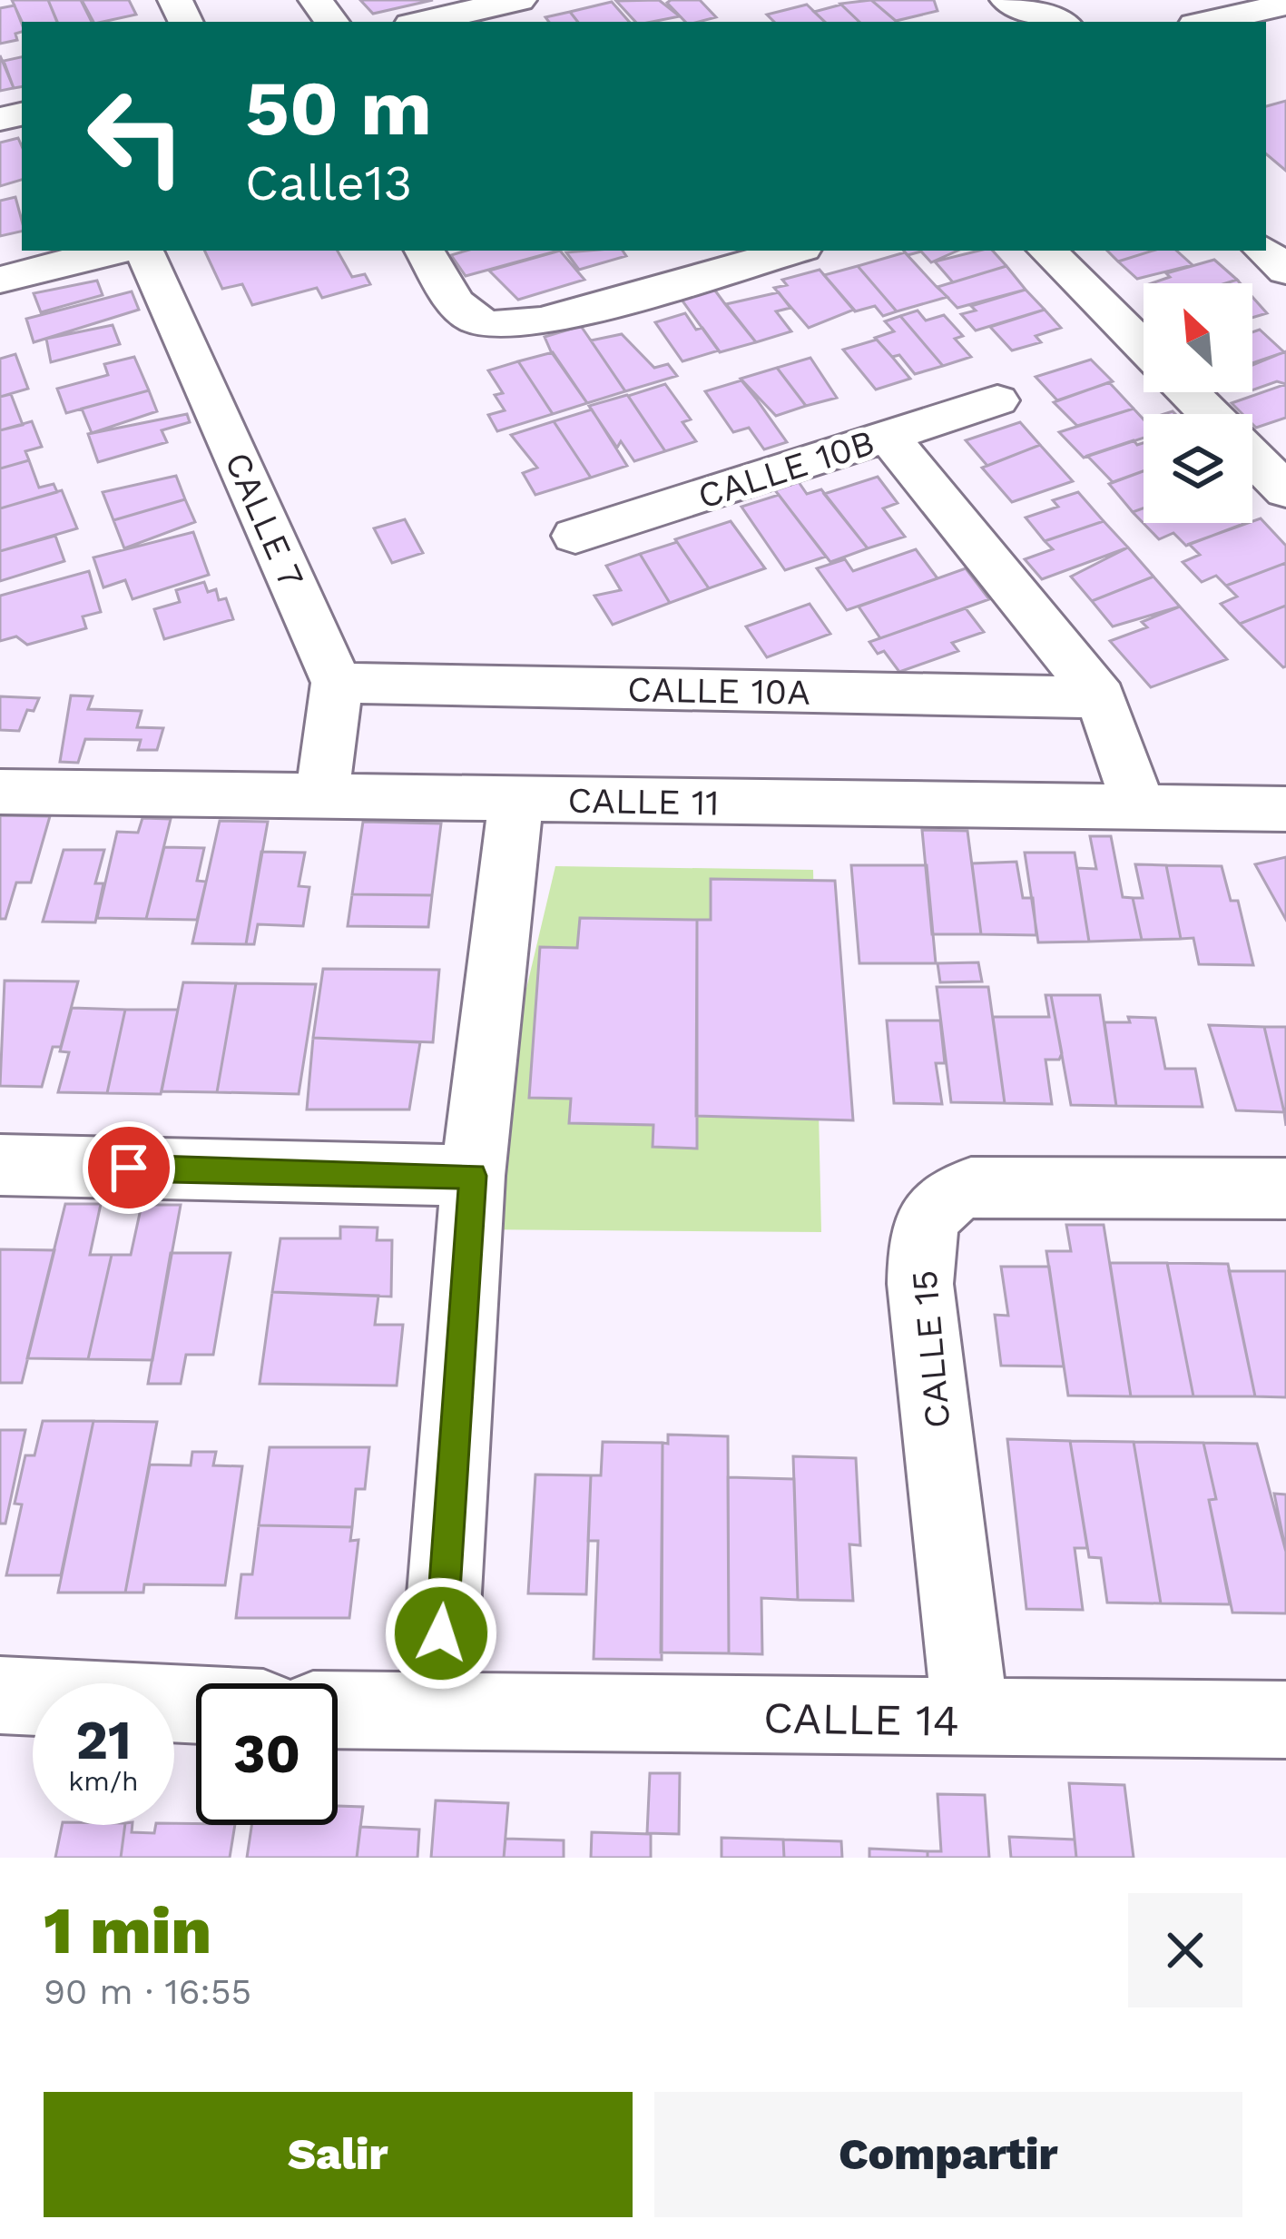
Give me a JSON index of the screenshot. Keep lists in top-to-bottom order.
{
  "streets": {
    "street": [
      "CALLE 10B",
      "CALLE 7",
      "CALLE 10A",
      "CALLE 11",
      "CALLE 15",
      "CALLE 14"
    ]
  },
  "crossings": [
    ["CALLE 7", "CALLE 10A"],
    ["CALLE 15", "CALLE 14"]
  ],
  "north": "top left",
  "page": {
    "turn": ["50 m", "Calle13"],
    "speed": "21 km/h",
    "limit": "30",
    "heading": ["1 min", "90 m · 16:55"],
    "buttons": ["Salir", "Compartir"]
  }
}
